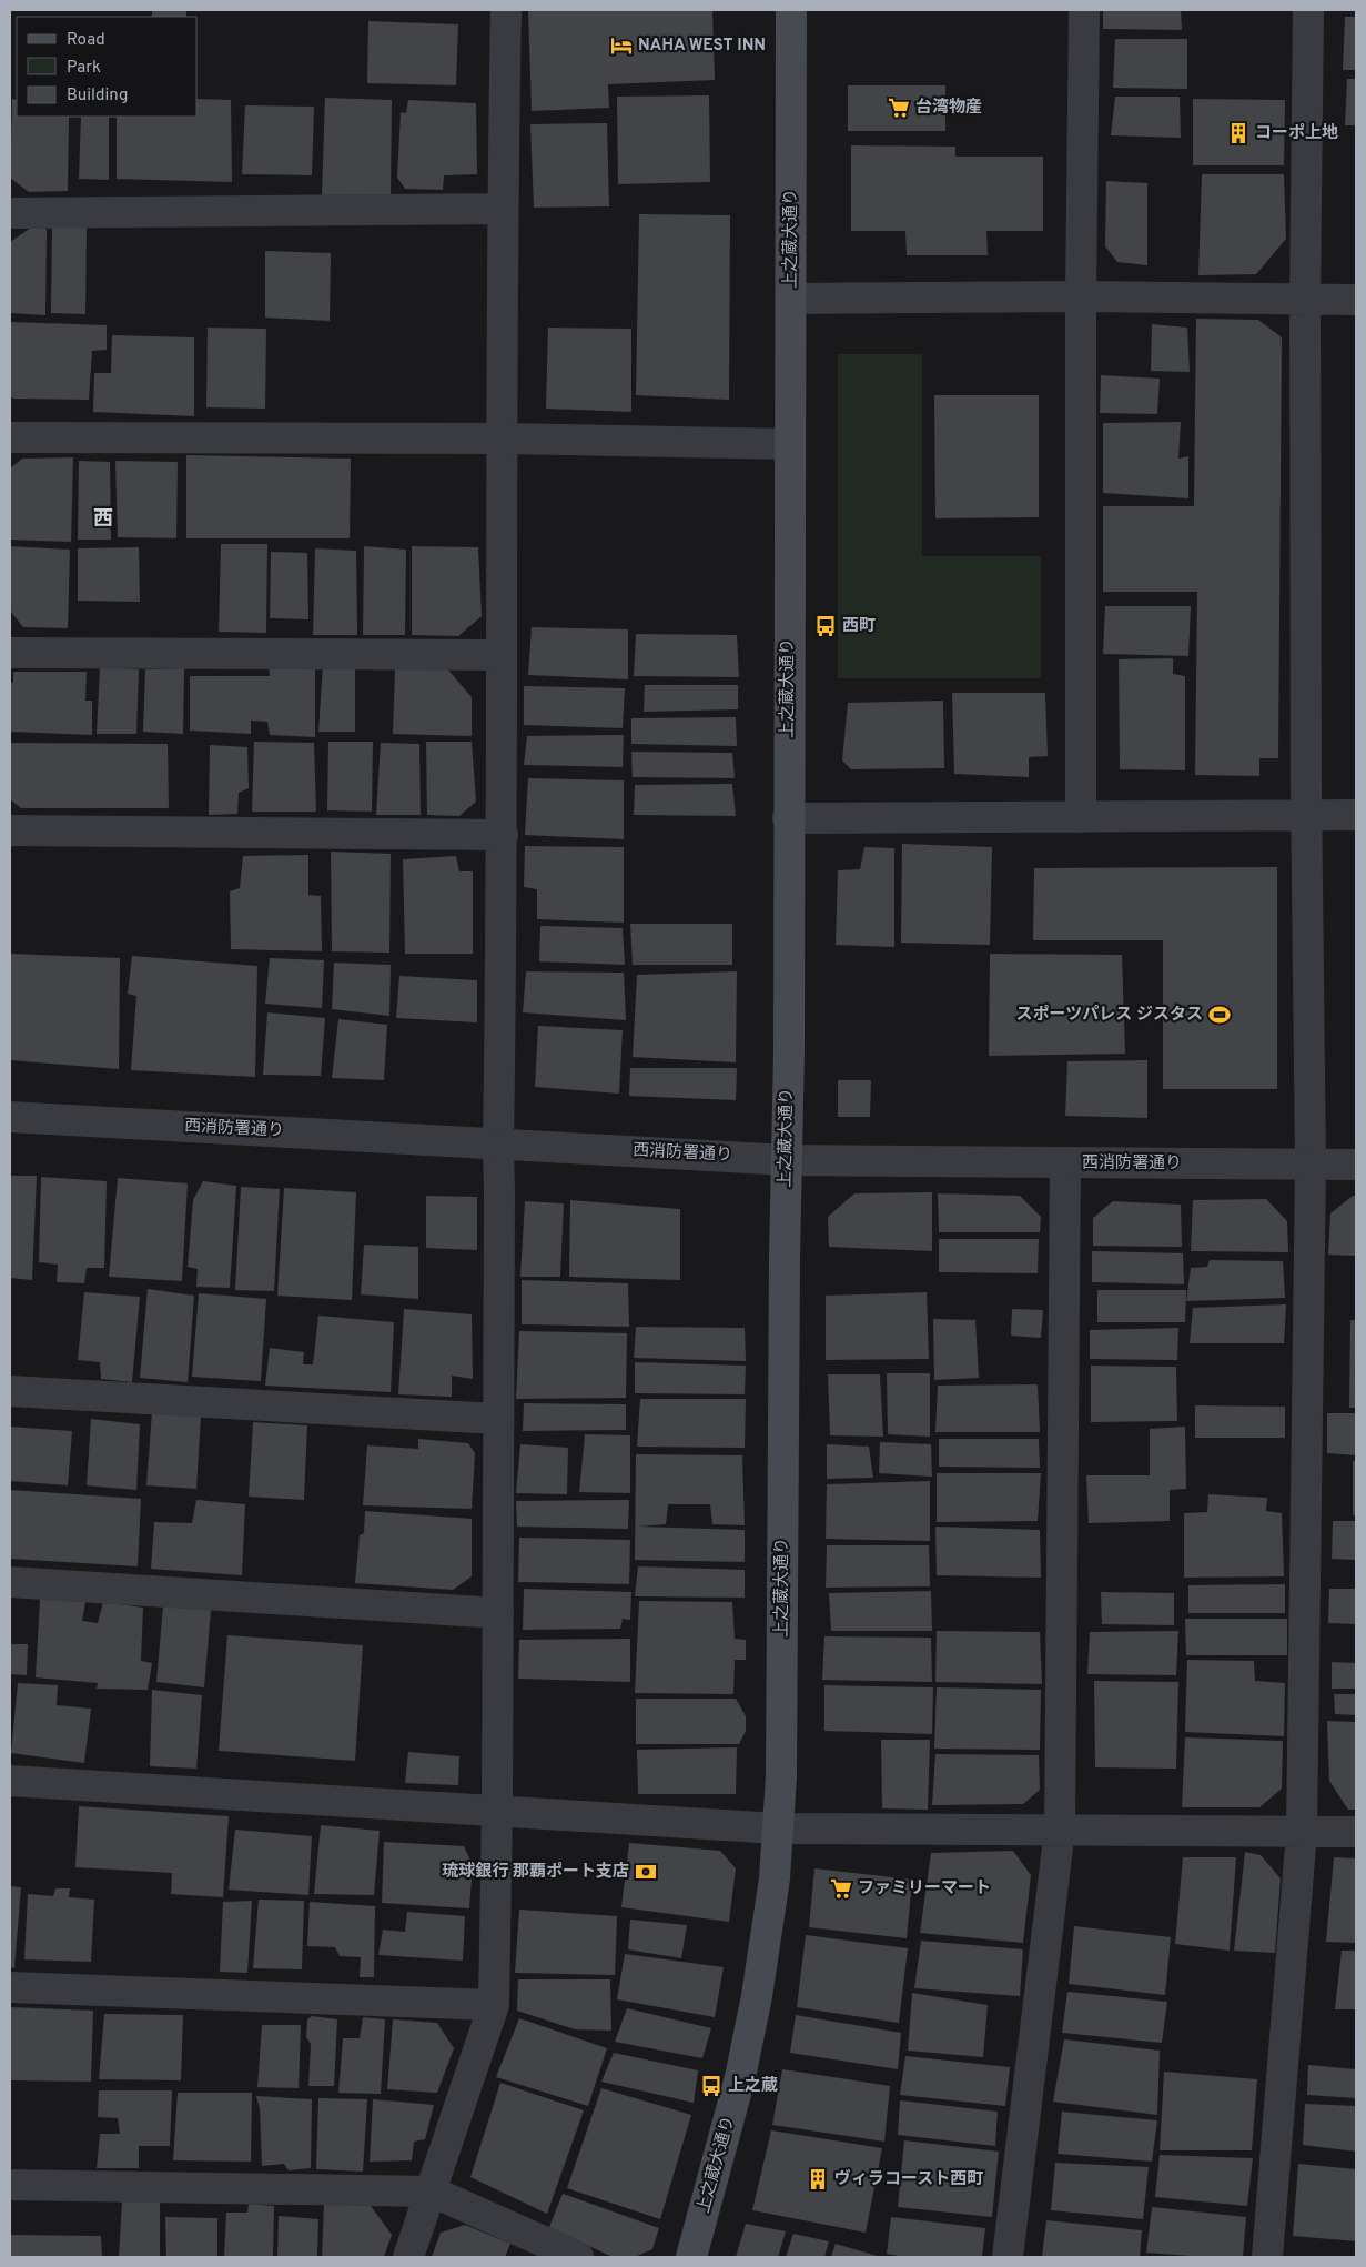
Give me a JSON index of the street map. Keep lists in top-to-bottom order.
{
  "streets": {
    "main road": ["上之蔵大通り"],
    "street": ["西消防署通り"]
  },
  "crossings": [
    ["上之蔵大通り", "西消防署通り"]
  ],
  "districts": ["西"],
  "places": {
    "hotel": ["NAHA WEST INN"],
    "supermarket": ["台湾物産", "ファミリーマート"],
    "building": ["コーポ上地", "ヴィラコースト西町"],
    "bus stop": ["西町", "上之蔵"],
    "sports": ["スポーツパレス ジスタス"],
    "bank": ["琉球銀行 那覇ポート支店"]
  },
  "legend": ["Road", "Park", "Building"]
}
